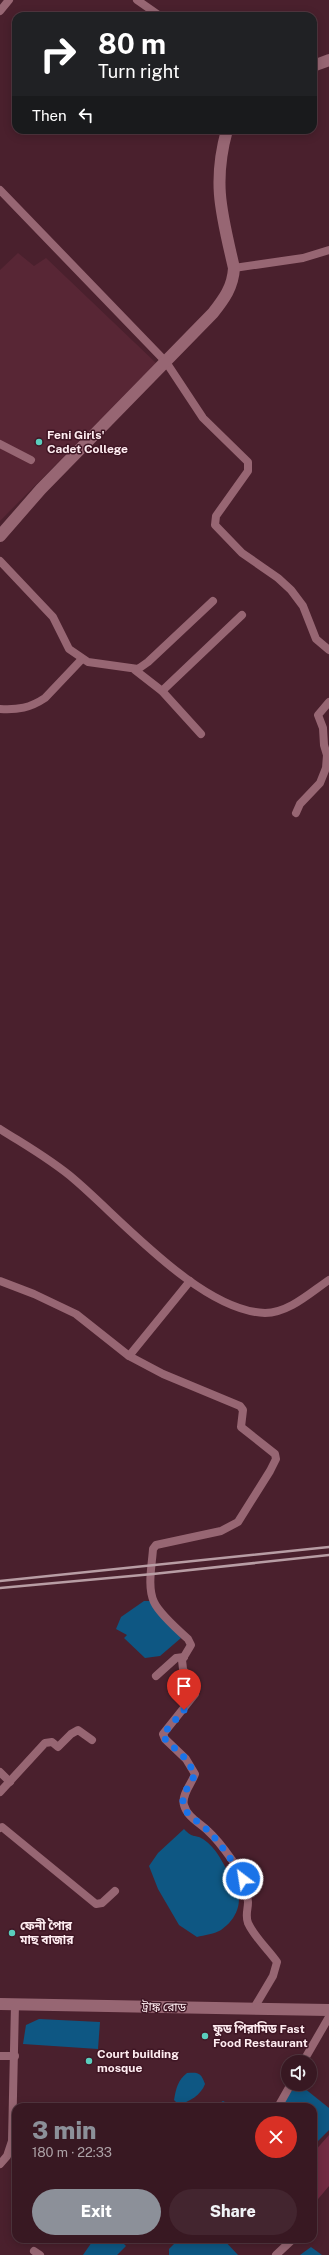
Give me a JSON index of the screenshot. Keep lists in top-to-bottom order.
{
  "streets": {
    "main road": ["ট্রাঙ্ক রোড"]
  },
  "places": [
    "Feni Girls' Cadet College",
    "ফেনী পৈার মাছ বাজার",
    "ফুড পিরামিড Fast Food Restaurant",
    "Court building mosque"
  ],
  "page": {
    "turn": ["80 m", "Turn right"],
    "then": "Then",
    "heading": ["3 min", "180 m · 22:33"],
    "buttons": ["Exit", "Share"]
  }
}
